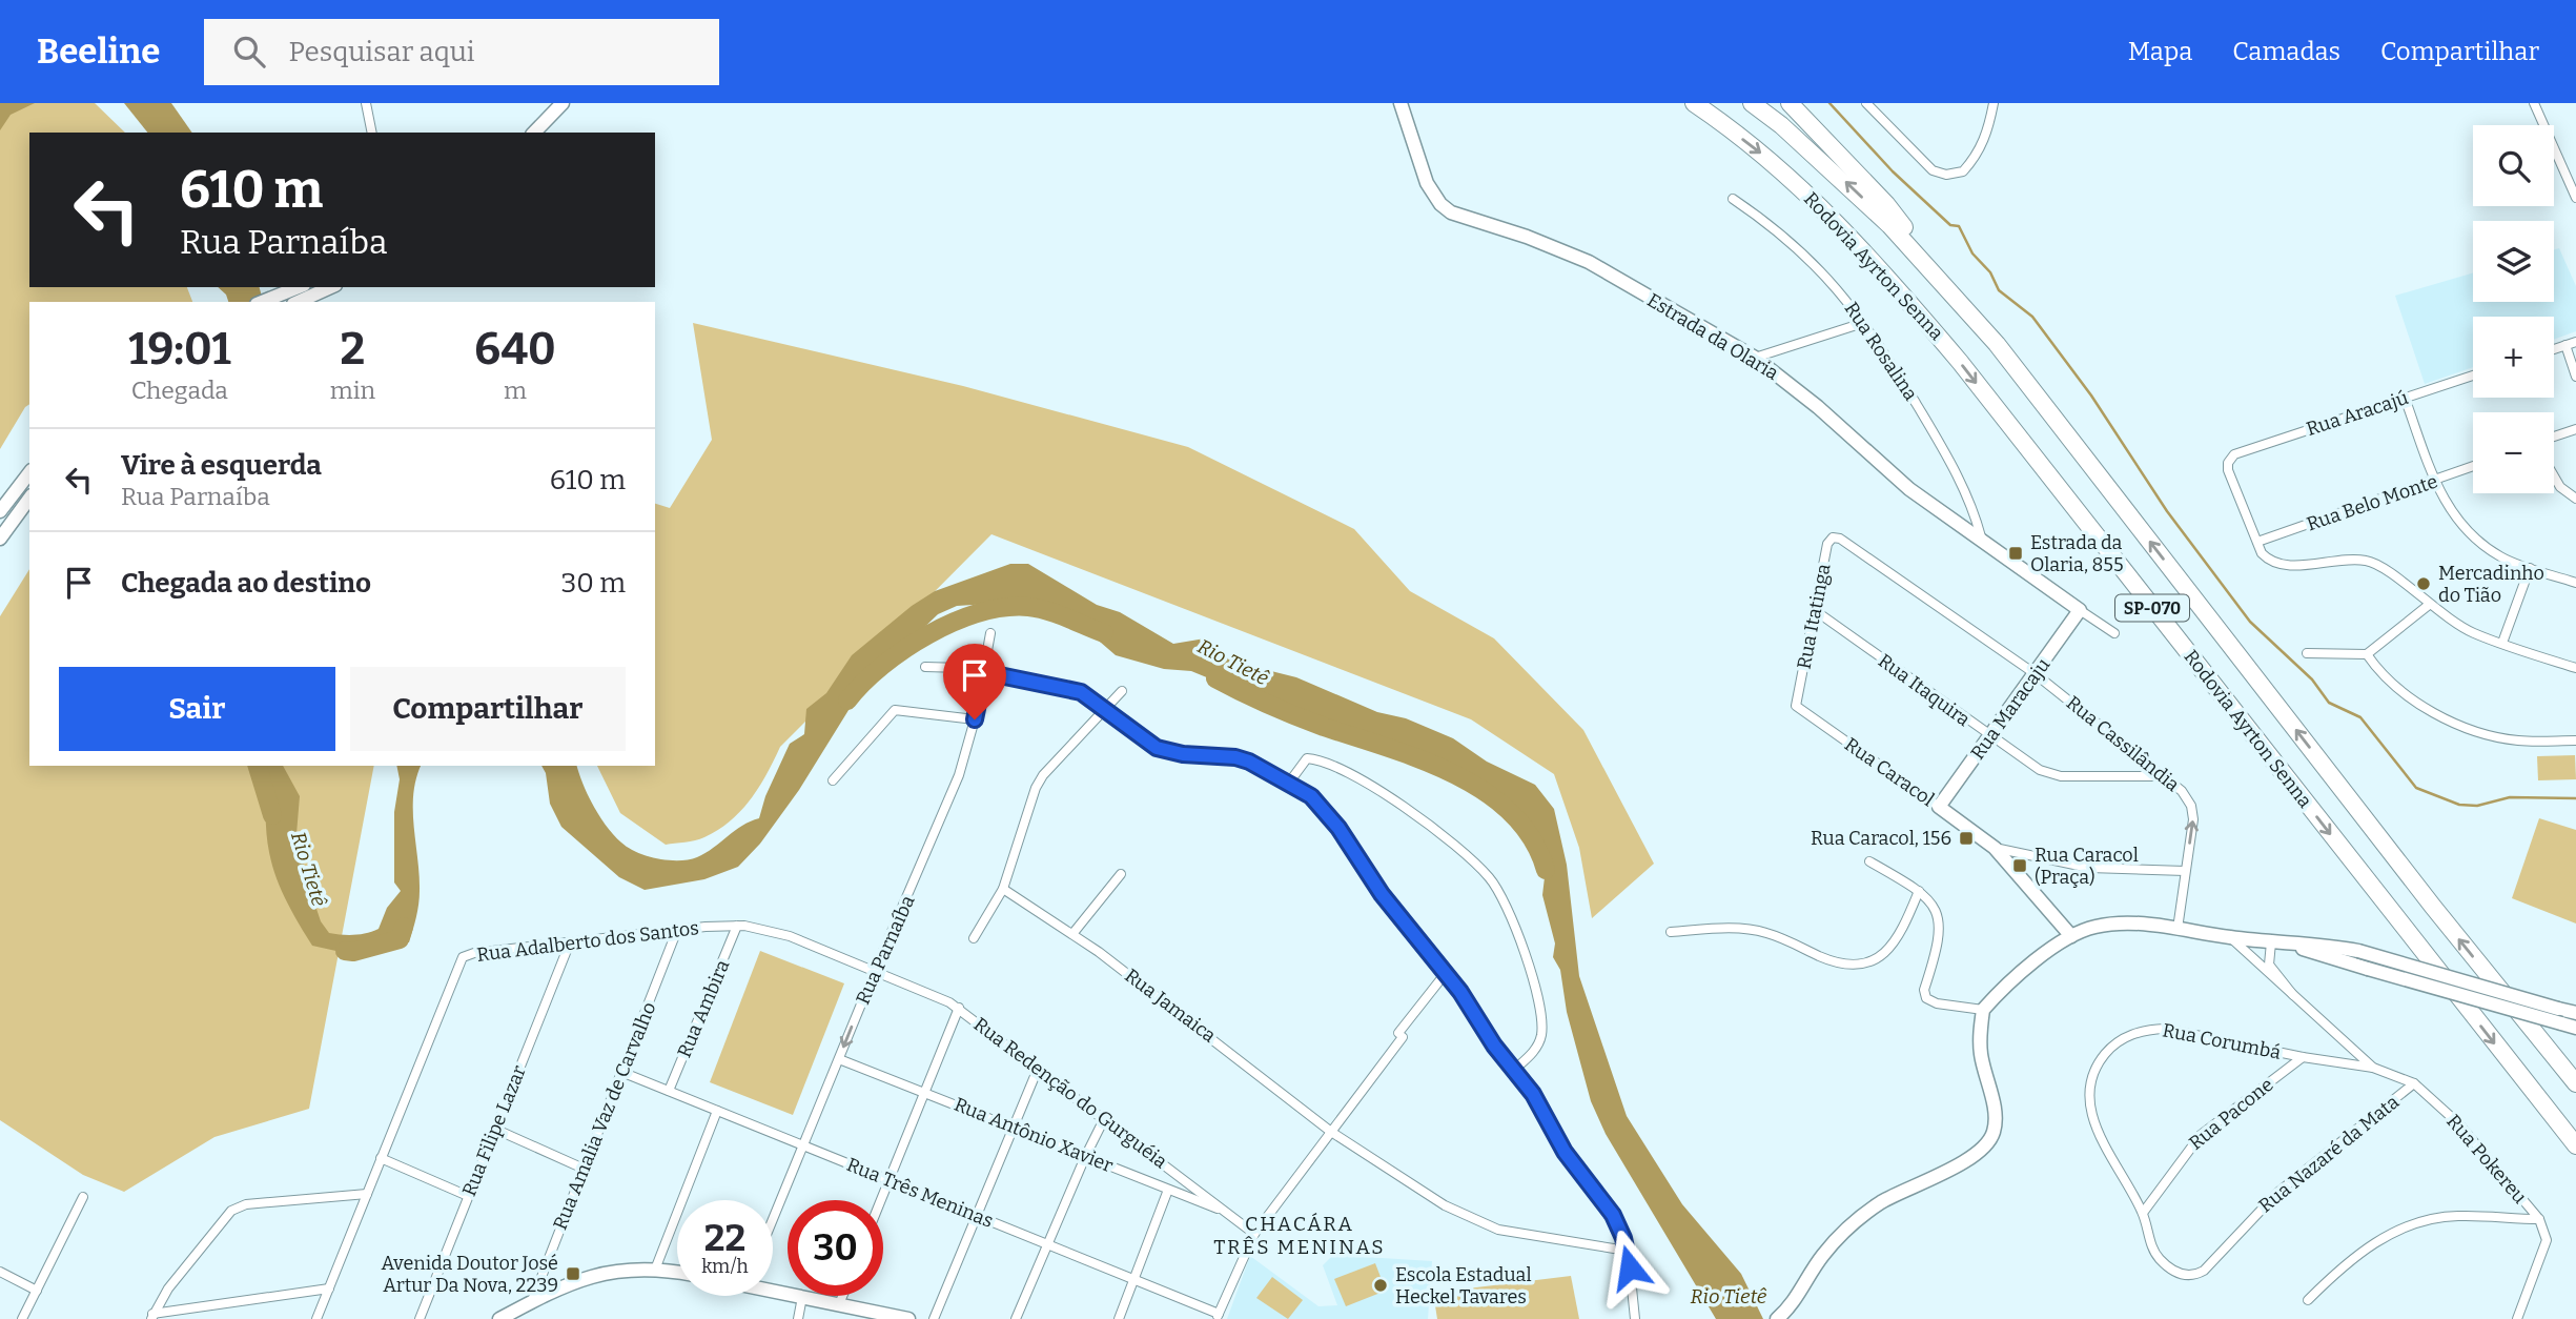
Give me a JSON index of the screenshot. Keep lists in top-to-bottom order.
{
  "streets": {
    "highway": ["Rodovia Ayrton Senna", "SP-070"],
    "main road": ["Estrada da Olaria", "Rua Maracaju", "Rua Caracol"],
    "street": [
      "Rua Rosalina",
      "Rua Aracajú",
      "Rua Belo Monte",
      "Rua Itatinga",
      "Rua Itaquira",
      "Rua Cassilândia",
      "Rua Adalberto dos Santos",
      "Rua Parnaíba",
      "Rua Jamaica",
      "Rua Ambira",
      "Rua Corumbá",
      "Rua Redenção do Gurguéia",
      "Rua Pacone",
      "Rua Amalia Vaz de Carvalho",
      "Rua Filipe Lazar",
      "Rua Antônio Xavier",
      "Rua Nazaré da Mata",
      "Rua Pokereu",
      "Rua Três Meninas"
    ]
  },
  "crossings": [
    ["Estrada da Olaria", "Rua Rosalina"],
    ["Estrada da Olaria", "Rua Maracaju"],
    ["Rua Aracajú", "Rua Belo Monte"],
    ["Rua Itatinga", "Rua Itaquira"],
    ["Rua Itatinga", "Rua Cassilândia"],
    ["Rua Itatinga", "Rua Caracol"],
    ["Rua Itaquira", "Rua Maracaju"],
    ["Rua Itaquira", "Rua Cassilândia"],
    ["Rua Maracaju", "Rua Cassilândia"],
    ["Rua Maracaju", "Rua Caracol"],
    ["Rua Adalberto dos Santos", "Rua Parnaíba"],
    ["Rua Adalberto dos Santos", "Rua Ambira"],
    ["Rua Adalberto dos Santos", "Rua Redenção do Gurguéia"],
    ["Rua Adalberto dos Santos", "Rua Amalia Vaz de Carvalho"],
    ["Rua Adalberto dos Santos", "Rua Filipe Lazar"],
    ["Rua Parnaíba", "Rua Redenção do Gurguéia"],
    ["Rua Parnaíba", "Rua Antônio Xavier"],
    ["Rua Parnaíba", "Rua Três Meninas"],
    ["Rua Ambira", "Rua Três Meninas"],
    ["Rua Corumbá", "Rua Pacone"],
    ["Rua Corumbá", "Rua Nazaré da Mata"],
    ["Rua Corumbá", "Rua Pokereu"],
    ["Rua Redenção do Gurguéia", "Rua Antônio Xavier"],
    ["Rua Amalia Vaz de Carvalho", "Rua Três Meninas"],
    ["Rua Nazaré da Mata", "Rua Pokereu"]
  ],
  "districts": ["CHACÁRA TRÊS MENINAS"],
  "water": ["Rio Tietê"],
  "places": {
    "transit": [
      "Estrada da Olaria, 855",
      "Rua Caracol, 156",
      "Rua Caracol (Praça)",
      "Avenida Doutor José Artur Da Nova, 2239"
    ],
    "other": ["Mercadinho do Tião", "Escola Estadual Heckel Tavares"]
  },
  "page": {
    "header": "Beeline",
    "search": "Pesquisar aqui",
    "nav": ["Mapa", "Camadas", "Compartilhar"],
    "map_buttons": ["+", "−"],
    "turn": ["610 m", "Rua Parnaíba"],
    "eta": [
      "19:01",
      "Chegada",
      "2",
      "min",
      "640",
      "m"
    ],
    "list": [
      {
        "name": "Vire à esquerda",
        "note": "Rua Parnaíba",
        "value": "610 m"
      },
      {
        "name": "Chegada ao destino",
        "value": "30 m"
      }
    ],
    "buttons": ["Sair", "Compartilhar"],
    "speed": "22 km/h",
    "limit": "30"
  }
}
